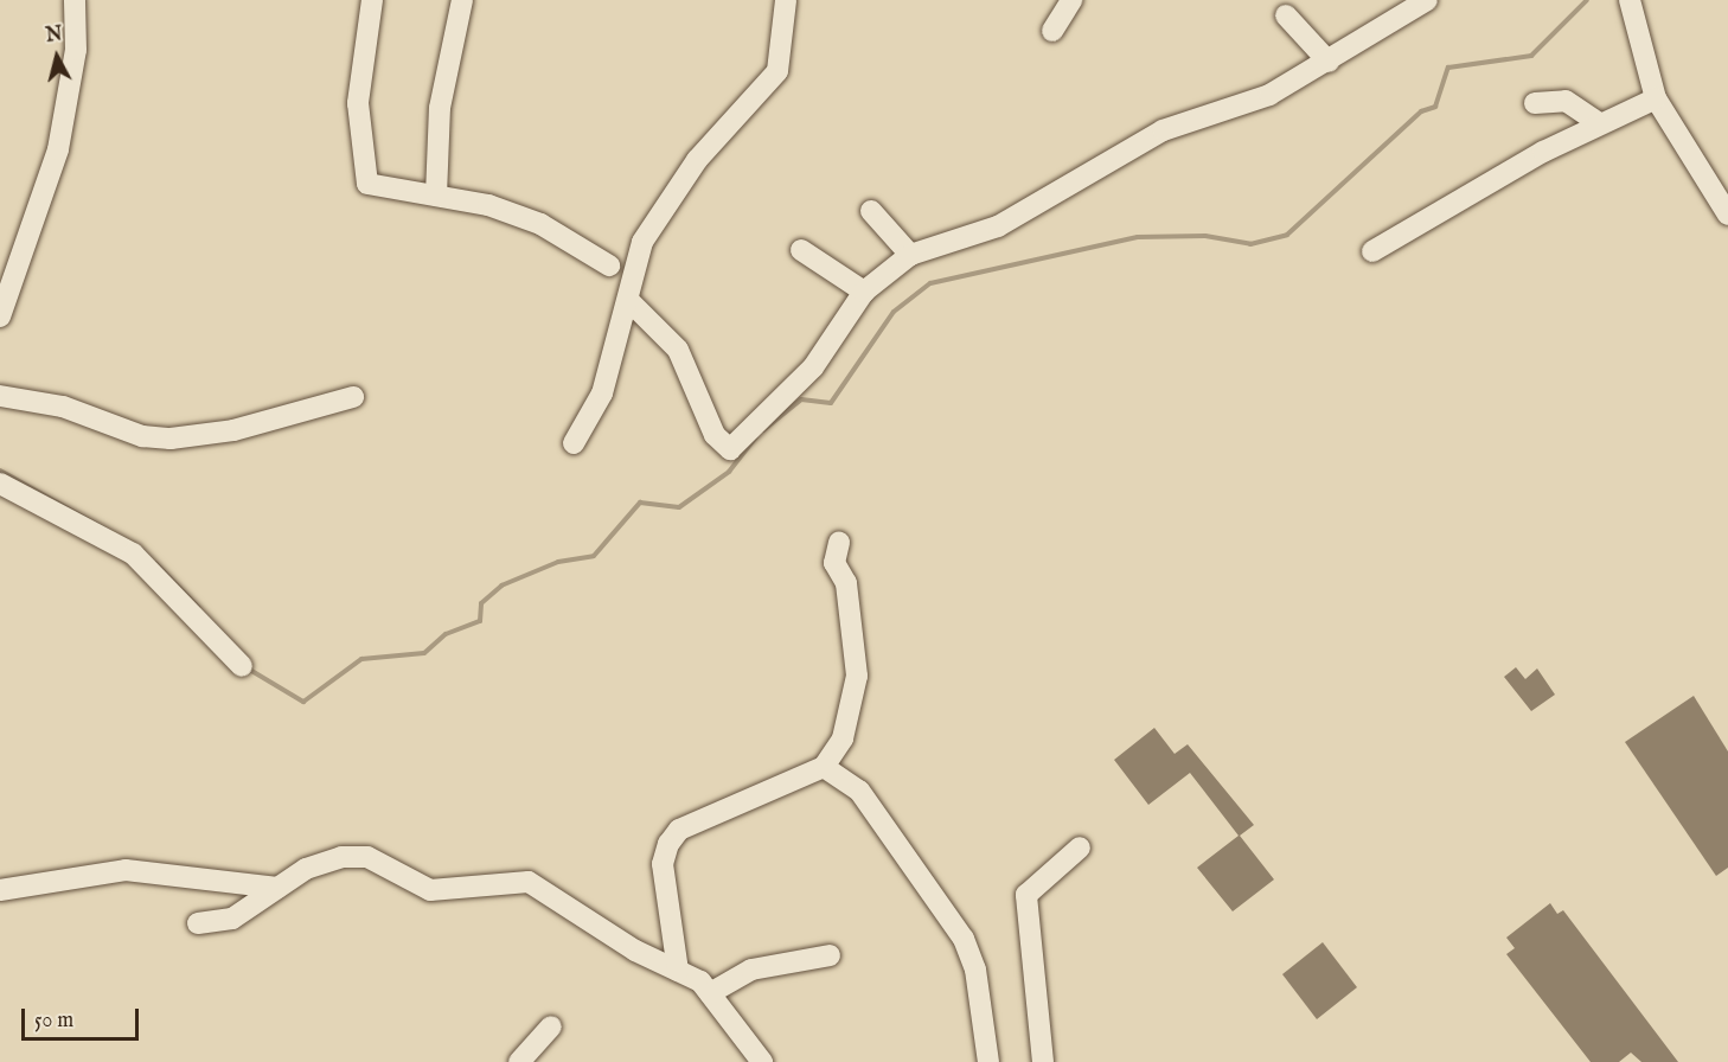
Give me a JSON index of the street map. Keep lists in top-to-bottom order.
{
  "scale_bar": "50 m",
  "north": "top"
}
